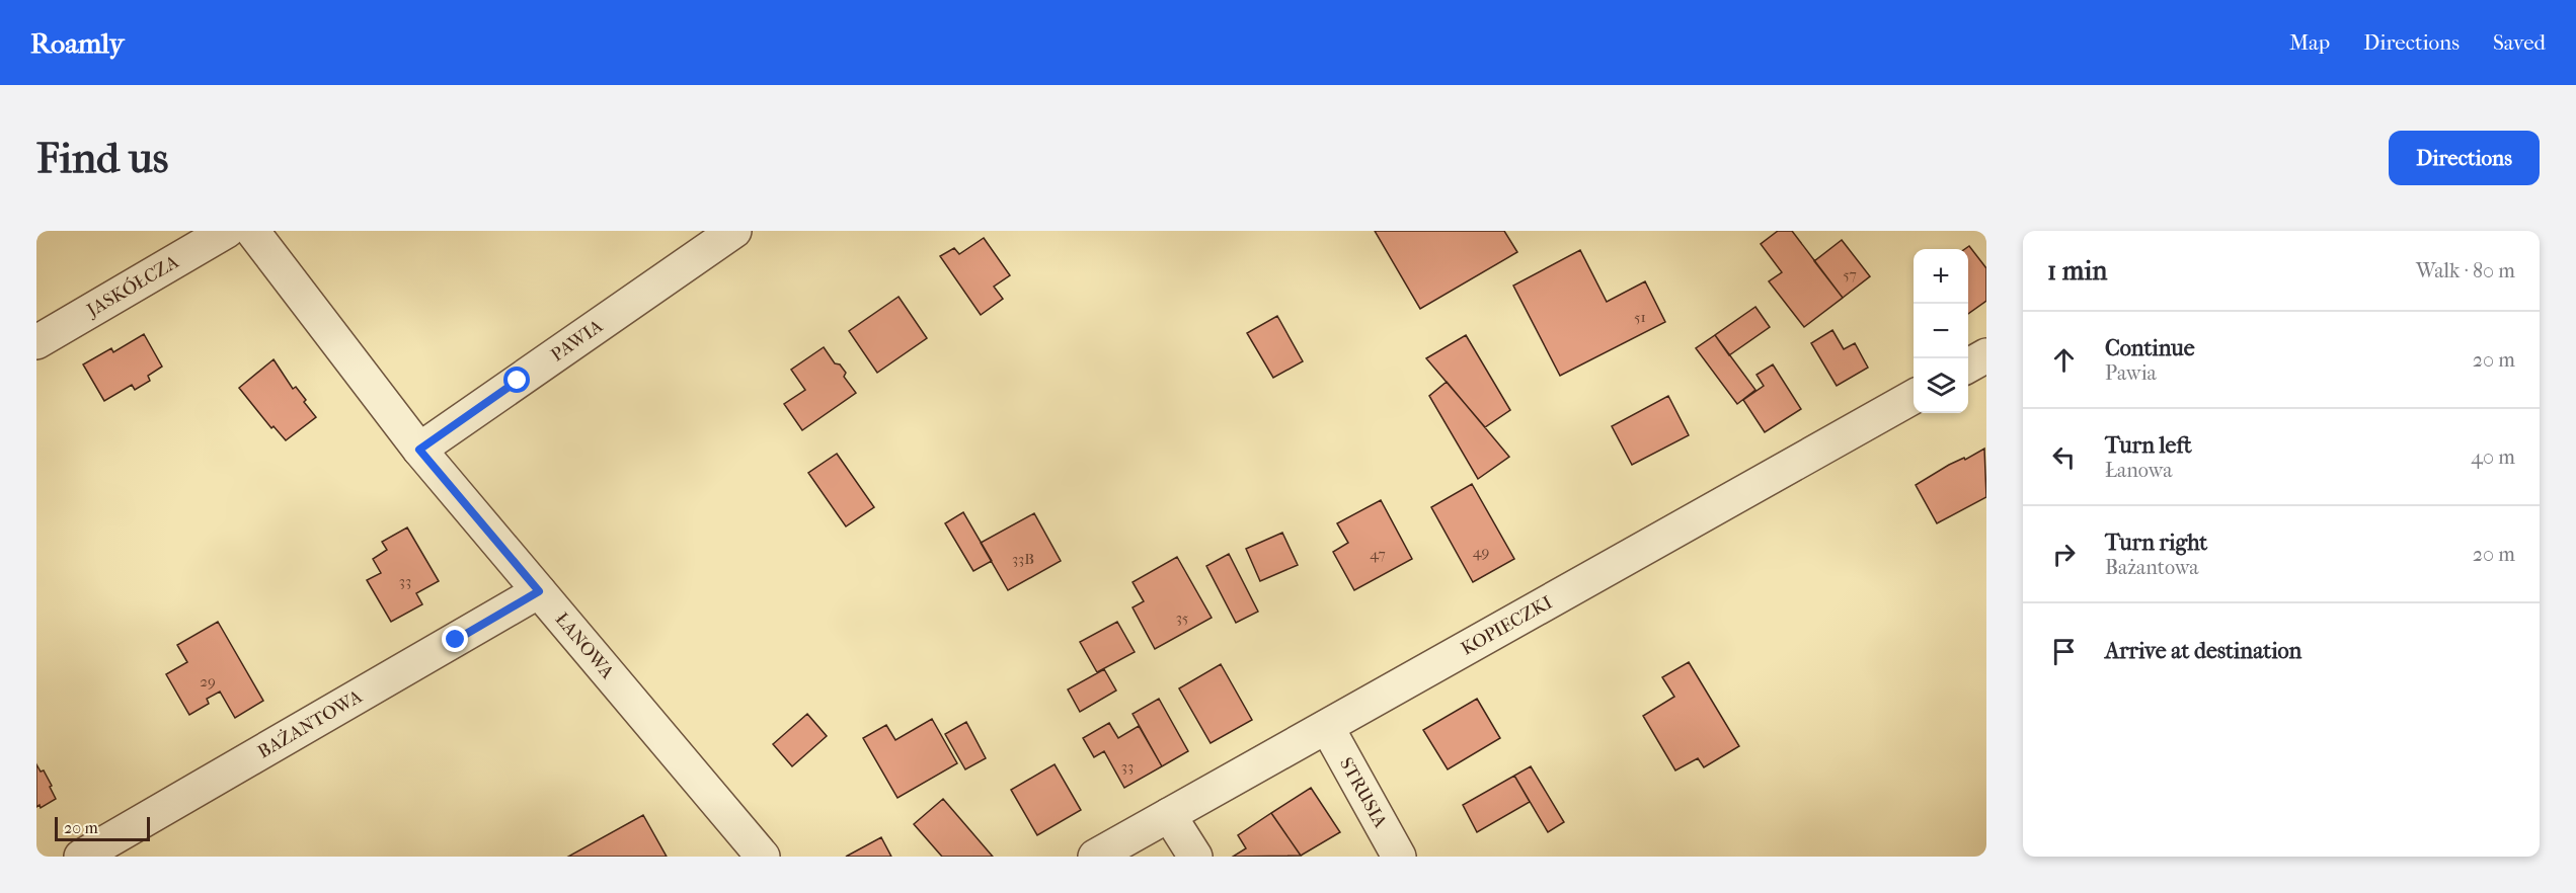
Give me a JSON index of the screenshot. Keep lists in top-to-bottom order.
{
  "streets": {
    "street": [
      "JASKÓŁCZA",
      "PAWIA",
      "KOPIECZKI",
      "ŁANOWA",
      "BAŻANTOWA",
      "STRUSIA"
    ]
  },
  "crossings": [
    ["PAWIA", "ŁANOWA"],
    ["KOPIECZKI", "STRUSIA"],
    ["ŁANOWA", "BAŻANTOWA"]
  ],
  "house_numbers": [
    "57",
    "51",
    "49",
    "47",
    "33B",
    "33",
    "35",
    "29",
    "33"
  ],
  "scale_bar": "20 m",
  "page": {
    "header": "Roamly",
    "nav": ["Map", "Directions", "Saved"],
    "buttons": "Directions",
    "title": "Find us",
    "heading": ["1 min", "Walk · 80 m"],
    "map_buttons": ["+", "−"],
    "list": [
      ["Continue", "Pawia", "20 m"],
      ["Turn left", "Łanowa", "40 m"],
      ["Turn right", "Bażantowa", "20 m"],
      "Arrive at destination"
    ],
    "scale": "20 m"
  }
}
